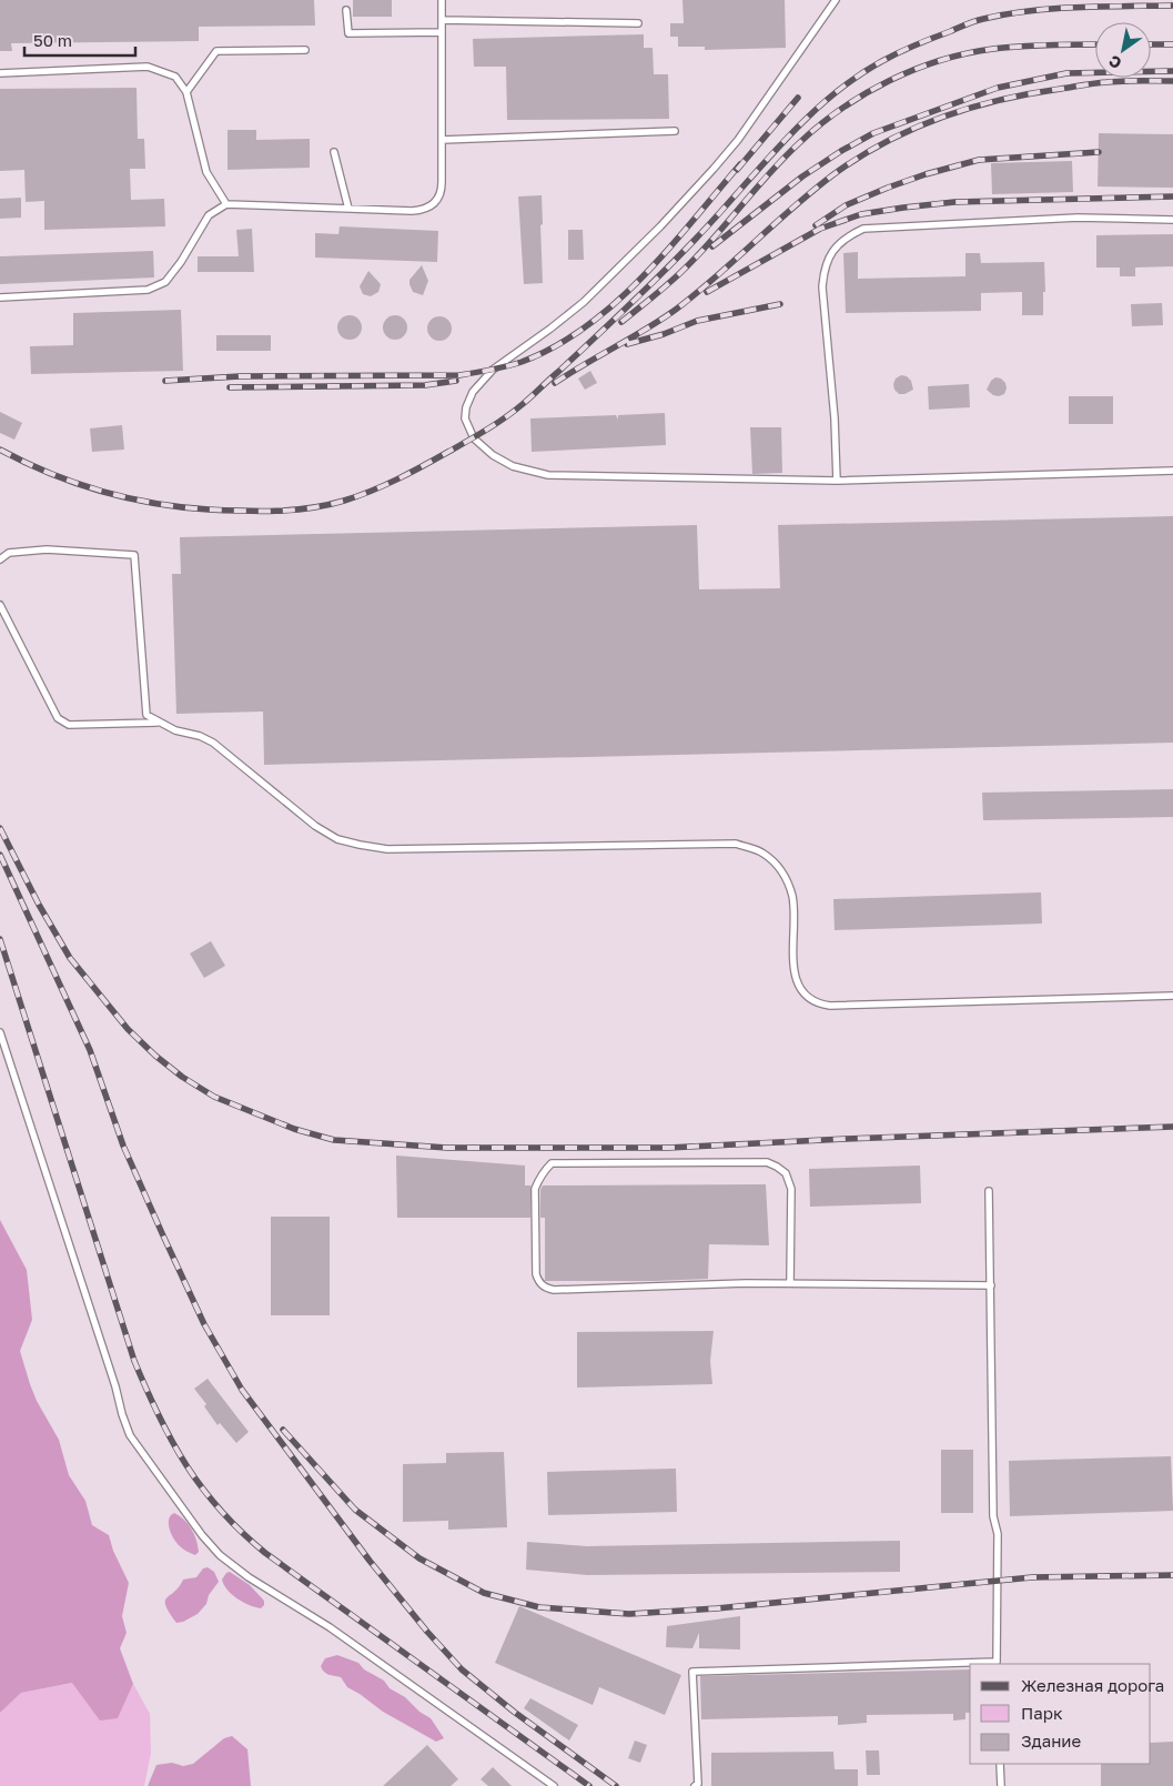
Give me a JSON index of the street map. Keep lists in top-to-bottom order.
{
  "legend": ["Железная дорога", "Парк", "Здание"],
  "scale_bar": "50 m",
  "north": "bottom left"
}
